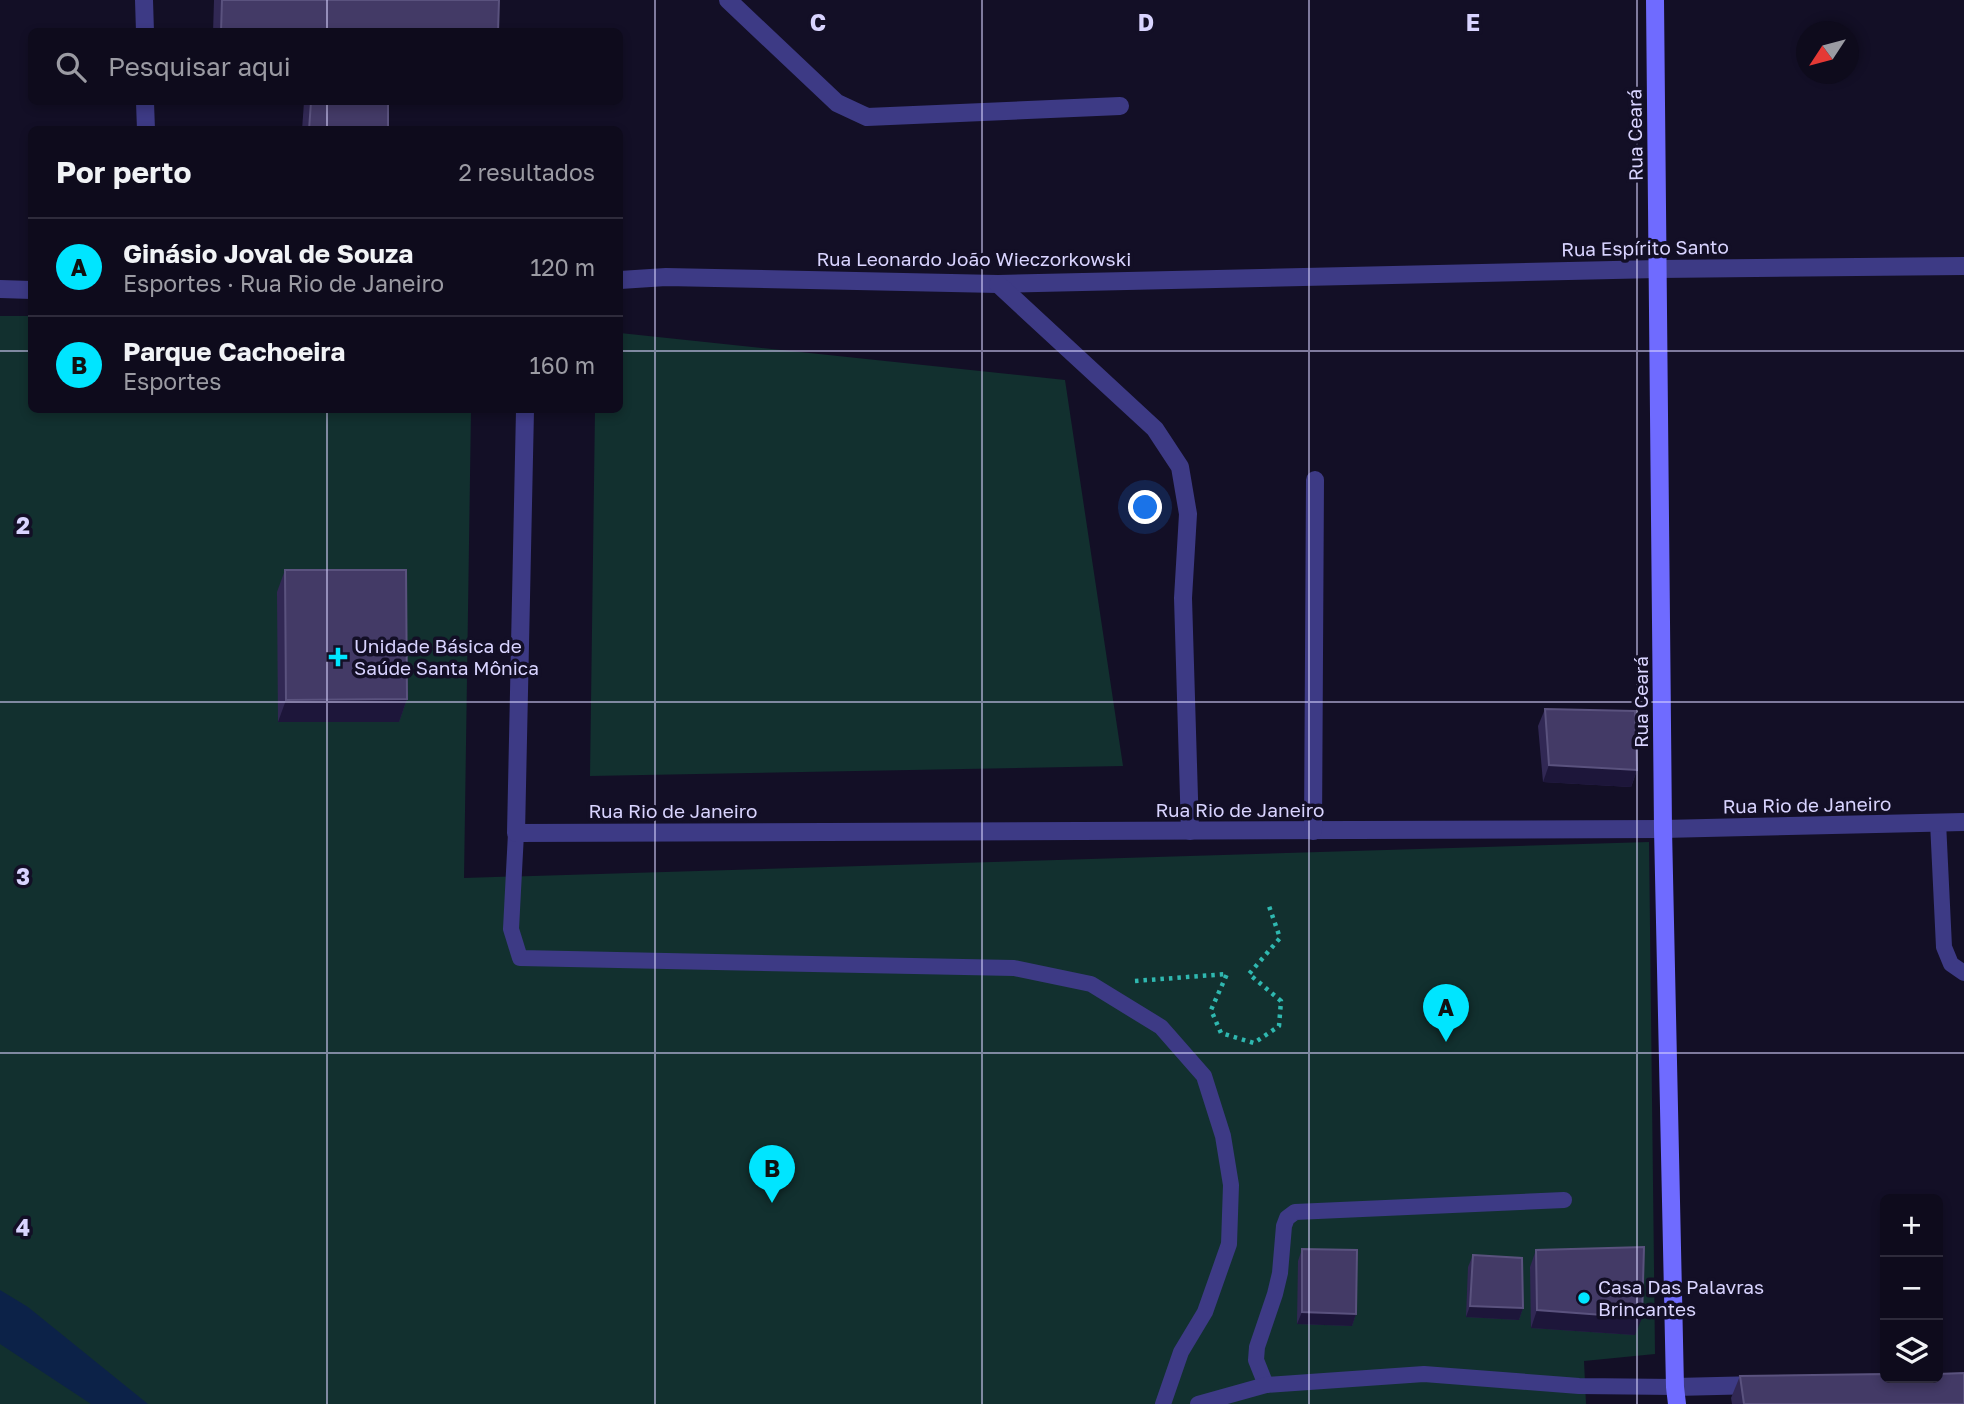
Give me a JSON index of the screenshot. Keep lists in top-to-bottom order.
{
  "streets": {
    "street": [
      "Rua Ceará",
      "Rua Espírito Santo",
      "Rua Leonardo João Wieczorkowski",
      "Rua Rio de Janeiro"
    ]
  },
  "crossings": [
    ["Rua Ceará", "Rua Espírito Santo"],
    ["Rua Ceará", "Rua Rio de Janeiro"],
    ["Rua Espírito Santo", "Rua Leonardo João Wieczorkowski"]
  ],
  "places": {
    "health": ["Unidade Básica de Saúde Santa Mônica"],
    "other": ["Casa Das Palavras Brincantes"]
  },
  "north": "bottom left",
  "page": {
    "search": "Pesquisar aqui",
    "heading": ["Por perto", "2 resultados"],
    "list": [
      {
        "mark": "A",
        "name": "Ginásio Joval de Souza",
        "note": "Esportes · Rua Rio de Janeiro",
        "value": "120 m"
      },
      {
        "mark": "B",
        "name": "Parque Cachoeira",
        "note": "Esportes",
        "value": "160 m"
      }
    ],
    "pins": ["A", "B"],
    "map_buttons": ["+", "−"]
  },
  "grid": {
    "columns": ["C", "D", "E"],
    "rows": ["2", "3", "4"]
  }
}
